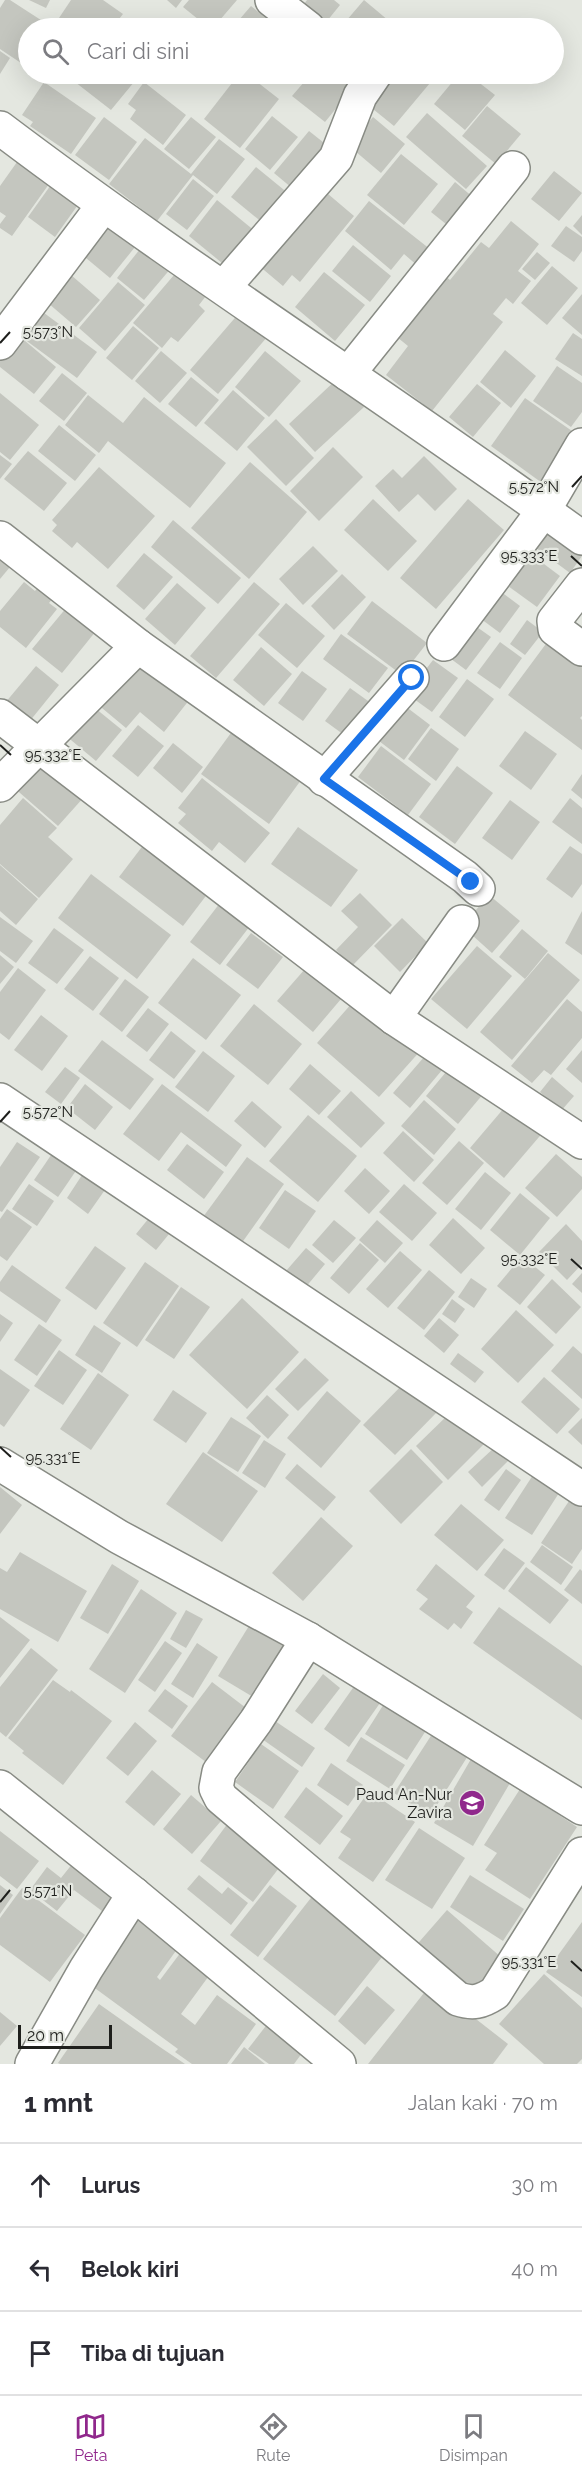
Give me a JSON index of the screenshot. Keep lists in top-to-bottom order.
{
  "places": {
    "school or university": ["Paud An-Nur Zavira"]
  },
  "scale_bar": "20 m",
  "page": {
    "search": "Cari di sini",
    "scale": "20 m",
    "heading": ["1 mnt", "Jalan kaki · 70 m"],
    "list": [
      ["Lurus", "30 m"],
      ["Belok kiri", "40 m"],
      "Tiba di tujuan"
    ],
    "nav": ["Peta", "Rute", "Disimpan"]
  },
  "coordinates": [
    "5.573°N",
    "5.572°N",
    "95.333°E",
    "95.332°E",
    "95.331°E",
    "5.571°N"
  ]
}
